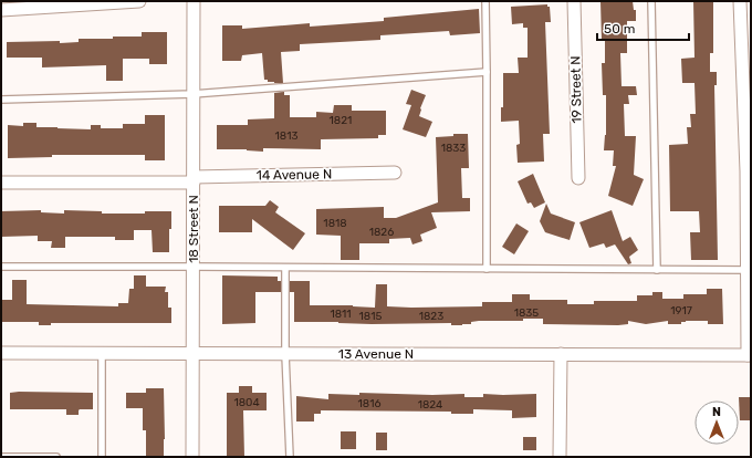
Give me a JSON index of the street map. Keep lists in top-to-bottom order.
{
  "streets": {
    "street": [
      "19 Street N",
      "14 Avenue N",
      "18 Street N",
      "13 Avenue N"
    ]
  },
  "crossings": [
    ["14 Avenue N", "18 Street N"],
    ["18 Street N", "13 Avenue N"]
  ],
  "house_numbers": [
    "1821",
    "1813",
    "1833",
    "1818",
    "1826",
    "1917",
    "1835",
    "1811",
    "1815",
    "1823",
    "1804",
    "1816",
    "1824"
  ],
  "scale_bar": "50 m",
  "north": "top"
}
